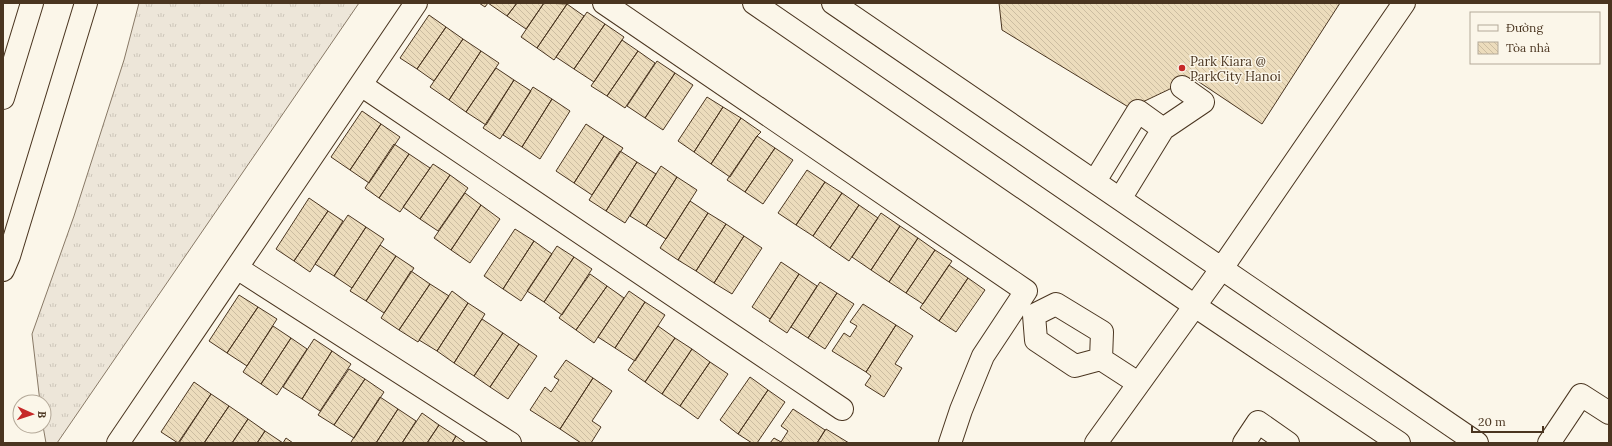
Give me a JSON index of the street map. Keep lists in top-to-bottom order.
{
  "places": ["Park Kiara @ ParkCity Hanoi"],
  "legend": ["Đường", "Tòa nhà"],
  "scale_bar": "20 m",
  "north": "right"
}
